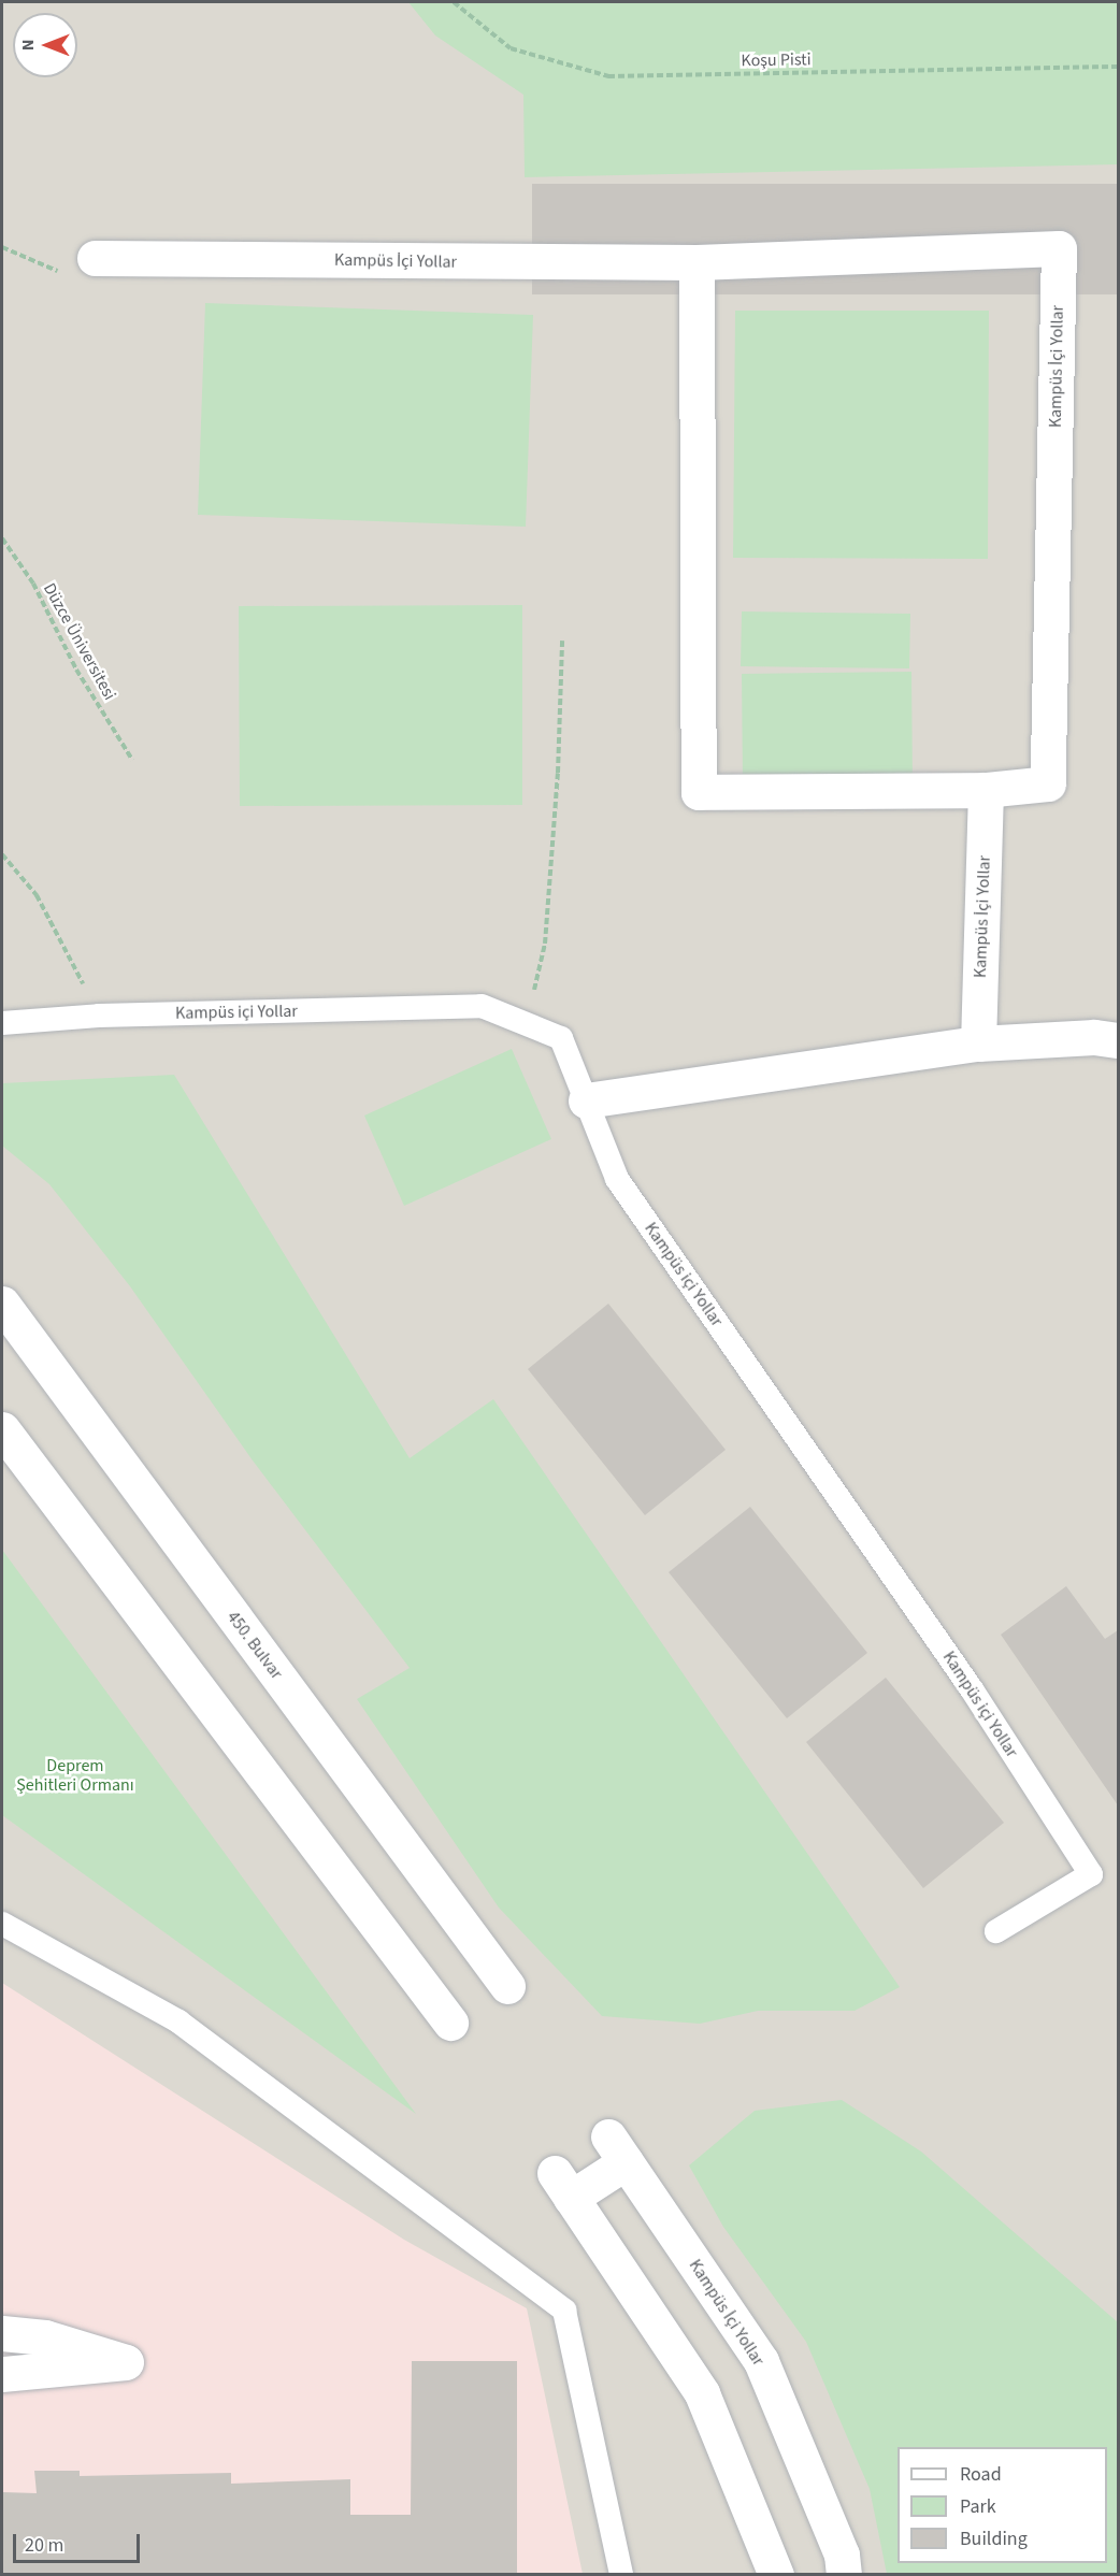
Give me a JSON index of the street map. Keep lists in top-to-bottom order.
{
  "streets": {
    "street": ["Kampüs İçi Yollar", "450. Bulvar"],
    "lane": ["Kampüs içi Yollar"],
    "path": ["Koşu Pisti", "Düzce Üniversitesi"]
  },
  "parks": ["Deprem Şehitleri Ormanı"],
  "legend": ["Road", "Park", "Building"],
  "scale_bar": "20 m",
  "north": "left"
}
